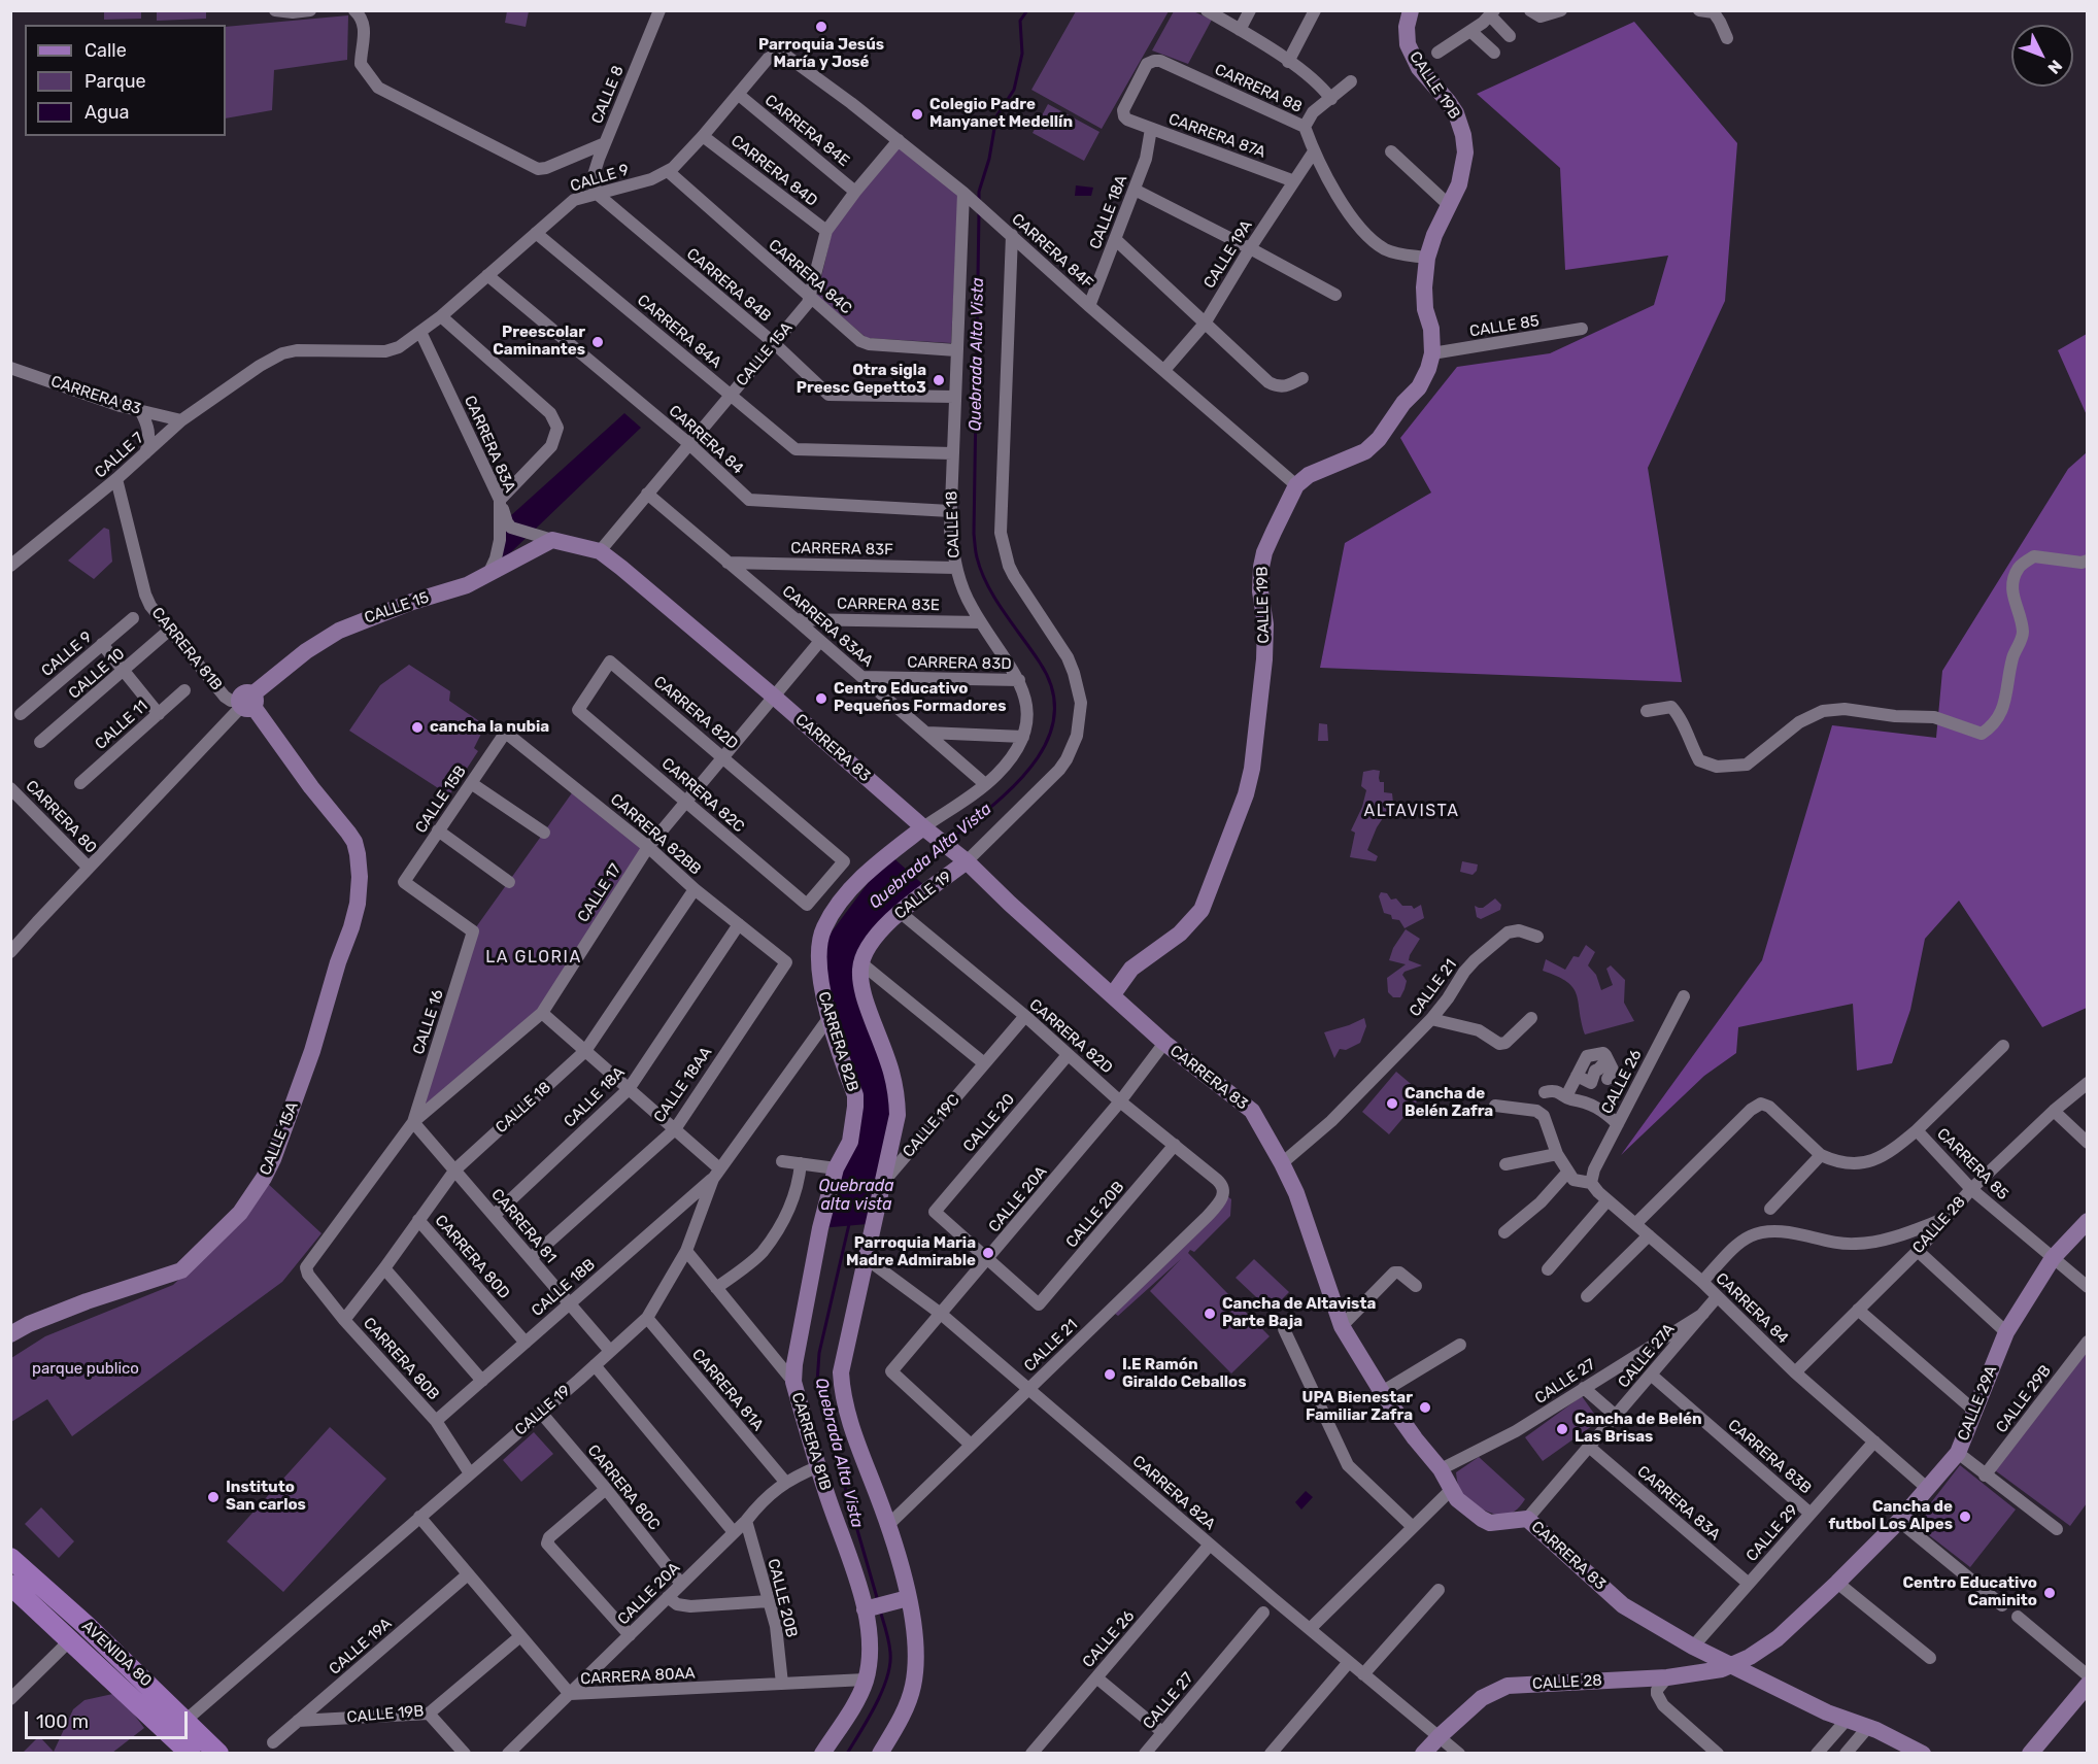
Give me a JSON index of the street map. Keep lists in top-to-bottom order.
{
  "streets": {
    "main road": ["AVENIDA 80"],
    "street": [
      "CALLE 19B",
      "CARRERA 88",
      "CALLE 8",
      "CARRERA 84E",
      "CARRERA 87A",
      "CARRERA 84D",
      "CALLE 9",
      "CALLE 18A",
      "CARRERA 84F",
      "CALLE 19A",
      "CARRERA 84C",
      "CARRERA 84B",
      "CALLE 85",
      "CARRERA 84A",
      "CALLE 15A",
      "CARRERA 83",
      "CARRERA 84",
      "CARRERA 83A",
      "CALLE 7",
      "CALLE 18",
      "CARRERA 83F",
      "CARRERA 83E",
      "CALLE 15",
      "CARRERA 83AA",
      "CARRERA 81B",
      "CARRERA 83D",
      "CALLE 10",
      "CARRERA 82D",
      "CALLE 11",
      "CARRERA 82C",
      "CALLE 15B",
      "CARRERA 80",
      "CARRERA 82BB",
      "CALLE 17",
      "CALLE 19",
      "CALLE 21",
      "CALLE 16",
      "CARRERA 82B",
      "CALLE 26",
      "CALLE 18AA",
      "CALLE 20",
      "CALLE 19C",
      "CARRERA 85",
      "CALLE 20A",
      "CALLE 20B",
      "CALLE 28",
      "CARRERA 81",
      "CARRERA 80D",
      "CALLE 18B",
      "CALLE 27A",
      "CARRERA 80B",
      "CALLE 27",
      "CARRERA 81A",
      "CALLE 29B",
      "CALLE 29A",
      "CARRERA 83B",
      "CARRERA 80C",
      "CARRERA 82A",
      "CALLE 29",
      "CARRERA 80AA"
    ]
  },
  "crossings": [
    ["CALLE 19B", "CARRERA 88"],
    ["CALLE 19B", "CARRERA 84F"],
    ["CALLE 19B", "CALLE 19A"],
    ["CALLE 19B", "CALLE 85"],
    ["CALLE 19B", "CARRERA 83"],
    ["CALLE 19B", "CARRERA 80AA"],
    ["CARRERA 88", "CARRERA 87A"],
    ["CARRERA 88", "CALLE 19A"],
    ["CALLE 8", "CALLE 9"],
    ["CALLE 8", "CARRERA 84B"],
    ["CARRERA 84E", "CALLE 9"],
    ["CARRERA 84E", "CALLE 15A"],
    ["CARRERA 87A", "CALLE 18A"],
    ["CARRERA 87A", "CALLE 19A"],
    ["CARRERA 84D", "CALLE 9"],
    ["CARRERA 84D", "CALLE 15A"],
    ["CALLE 9", "CARRERA 84F"],
    ["CALLE 9", "CARRERA 84C"],
    ["CALLE 9", "CARRERA 84B"],
    ["CALLE 9", "CARRERA 84A"],
    ["CALLE 9", "CARRERA 84"],
    ["CALLE 9", "CARRERA 83A"],
    ["CALLE 9", "CALLE 7"],
    ["CALLE 18A", "CARRERA 84F"],
    ["CALLE 18A", "CARRERA 82BB"],
    ["CALLE 18A", "CARRERA 81"],
    ["CARRERA 84F", "CALLE 19A"],
    ["CARRERA 84F", "CALLE 15A"],
    ["CARRERA 84F", "CALLE 18"],
    ["CARRERA 84F", "CALLE 19"],
    ["CALLE 19A", "CARRERA 80AA"],
    ["CARRERA 84C", "CALLE 15A"],
    ["CARRERA 84C", "CALLE 18"],
    ["CARRERA 84B", "CALLE 15A"],
    ["CARRERA 84B", "CALLE 18"],
    ["CARRERA 84A", "CALLE 15A"],
    ["CARRERA 84A", "CALLE 18"],
    ["CALLE 15A", "CARRERA 83"],
    ["CALLE 15A", "CARRERA 84"],
    ["CALLE 15A", "CARRERA 83AA"],
    ["CALLE 15A", "CARRERA 81B"],
    ["CARRERA 83", "CARRERA 83A"],
    ["CARRERA 83", "CALLE 7"],
    ["CARRERA 83", "CALLE 18"],
    ["CARRERA 83", "CALLE 15"],
    ["CARRERA 83", "CALLE 17"],
    ["CARRERA 83", "CALLE 19"],
    ["CARRERA 83", "CALLE 21"],
    ["CARRERA 83", "CARRERA 82B"],
    ["CARRERA 83", "CALLE 20A"],
    ["CARRERA 83", "CALLE 28"],
    ["CARRERA 83", "CALLE 27A"],
    ["CARRERA 83", "CALLE 27"],
    ["CARRERA 83", "CALLE 29A"],
    ["CARRERA 83", "CALLE 29"],
    ["CARRERA 84", "CALLE 18"],
    ["CARRERA 84", "CALLE 26"],
    ["CARRERA 84", "CALLE 28"],
    ["CARRERA 84", "CALLE 27A"],
    ["CARRERA 84", "CALLE 29A"],
    ["CARRERA 84", "CALLE 29"],
    ["CARRERA 83A", "CALLE 15"],
    ["CARRERA 83A", "CALLE 27A"],
    ["CARRERA 83A", "CALLE 29"],
    ["CALLE 7", "CARRERA 81B"],
    ["CALLE 18", "CARRERA 83F"],
    ["CALLE 18", "CARRERA 83E"],
    ["CALLE 18", "CARRERA 83AA"],
    ["CALLE 18", "CARRERA 83D"],
    ["CALLE 18", "CARRERA 82BB"],
    ["CALLE 18", "CARRERA 82B"],
    ["CALLE 18", "CARRERA 81"],
    ["CALLE 18", "CARRERA 80D"],
    ["CALLE 18", "CARRERA 80B"],
    ["CARRERA 83F", "CARRERA 83AA"],
    ["CARRERA 83E", "CARRERA 83AA"],
    ["CALLE 15", "CARRERA 81B"],
    ["CALLE 15", "CARRERA 80"],
    ["CARRERA 83AA", "CARRERA 83D"],
    ["CARRERA 83AA", "CALLE 17"],
    ["CARRERA 81B", "CALLE 10"],
    ["CARRERA 81B", "CALLE 20A"],
    ["CARRERA 81B", "CARRERA 80AA"],
    ["CARRERA 82D", "CARRERA 82C"],
    ["CARRERA 82D", "CALLE 17"],
    ["CARRERA 82D", "CALLE 19"],
    ["CARRERA 82D", "CALLE 21"],
    ["CARRERA 82D", "CALLE 20"],
    ["CARRERA 82D", "CALLE 19C"],
    ["CARRERA 82D", "CALLE 20A"],
    ["CARRERA 82D", "CALLE 20B"],
    ["CARRERA 82C", "CALLE 17"],
    ["CALLE 15B", "CARRERA 82BB"],
    ["CALLE 15B", "CALLE 16"],
    ["CARRERA 82BB", "CALLE 17"],
    ["CARRERA 82BB", "CALLE 18AA"],
    ["CALLE 17", "CALLE 16"],
    ["CALLE 17", "CARRERA 81"],
    ["CALLE 17", "CARRERA 80B"],
    ["CALLE 19", "CARRERA 82B"],
    ["CALLE 19", "CALLE 19C"],
    ["CALLE 19", "CARRERA 81"],
    ["CALLE 19", "CALLE 18B"],
    ["CALLE 19", "CARRERA 80B"],
    ["CALLE 19", "CARRERA 81A"],
    ["CALLE 19", "CARRERA 80C"],
    ["CALLE 19", "AVENIDA 80"],
    ["CALLE 19", "CARRERA 80AA"],
    ["CALLE 21", "CALLE 19C"],
    ["CALLE 21", "CALLE 20A"],
    ["CALLE 21", "CARRERA 82A"],
    ["CALLE 16", "CARRERA 81"],
    ["CALLE 26", "CARRERA 82A"],
    ["CALLE 18AA", "CARRERA 81"],
    ["CALLE 20", "CALLE 20A"],
    ["CALLE 20", "CALLE 20B"],
    ["CALLE 19C", "CARRERA 82A"],
    ["CARRERA 85", "CALLE 28"],
    ["CARRERA 85", "CALLE 29A"],
    ["CALLE 20A", "CALLE 20B"],
    ["CALLE 20A", "CARRERA 81A"],
    ["CALLE 20A", "CARRERA 80C"],
    ["CALLE 20A", "CARRERA 82A"],
    ["CALLE 20A", "CARRERA 80AA"],
    ["CALLE 20B", "CARRERA 80AA"],
    ["CALLE 28", "CALLE 29A"],
    ["CALLE 28", "CARRERA 82A"],
    ["CARRERA 81", "CALLE 18B"],
    ["CARRERA 80D", "CALLE 18B"],
    ["CALLE 18B", "CARRERA 80B"],
    ["CALLE 27A", "CALLE 27"],
    ["CALLE 27A", "CARRERA 83B"],
    ["CARRERA 83B", "CALLE 29"]
  ],
  "districts": ["ALTAVISTA", "LA GLORIA"],
  "water": ["Quebrada Alta Vista", "Quebrada alta vista"],
  "parks": ["parque publico"],
  "places": [
    "Parroquia Jesús María y José",
    "Colegio Padre Manyanet Medellín",
    "Preescolar Caminantes",
    "Otra sigla Preesc Gepetto3",
    "Centro Educativo Pequeños Formadores",
    "cancha la nubia",
    "Cancha de Belén Zafra",
    "Parroquia Maria Madre Admirable",
    "Cancha de Altavista Parte Baja",
    "I.E Ramón Giraldo Ceballos",
    "UPA Bienestar Familiar Zafra",
    "Cancha de Belén Las Brisas",
    "Instituto San carlos",
    "Cancha de futbol Los Alpes",
    "Centro Educativo Caminito"
  ],
  "legend": ["Calle", "Parque", "Agua"],
  "scale_bar": "100 m",
  "north": "bottom right"
}
